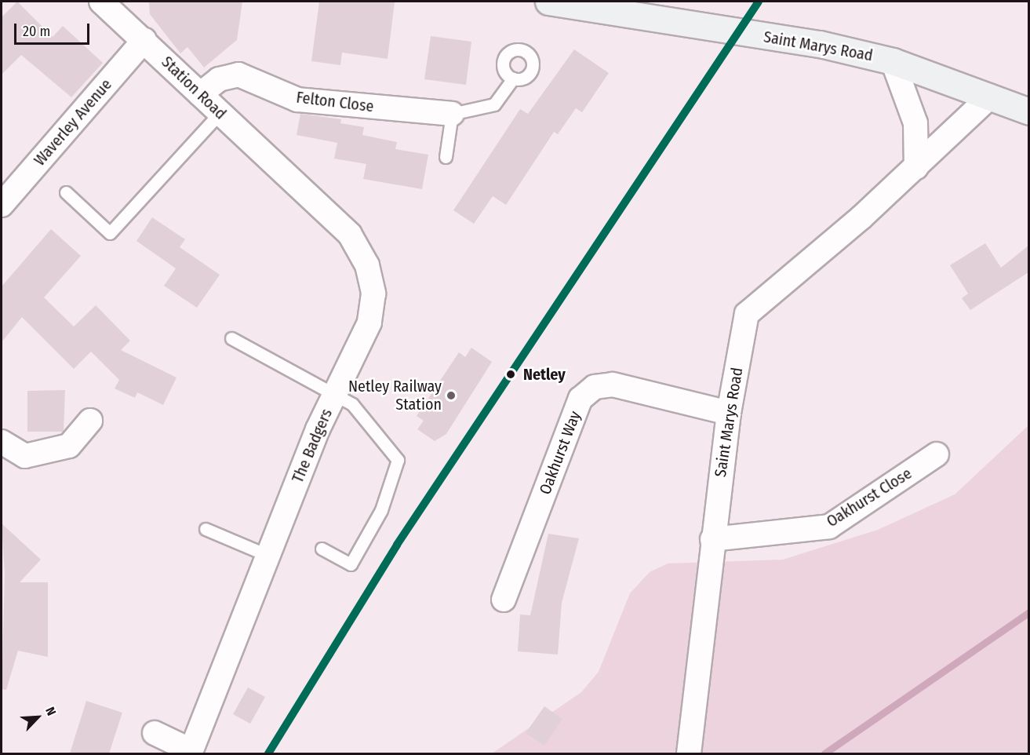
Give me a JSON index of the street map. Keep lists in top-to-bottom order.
{
  "streets": {
    "street": [
      "Saint Marys Road",
      "Station Road",
      "Felton Close",
      "Waverley Avenue",
      "The Badgers",
      "Oakhurst Way",
      "Oakhurst Close"
    ]
  },
  "crossings": [
    ["Saint Marys Road", "Oakhurst Way"],
    ["Saint Marys Road", "Oakhurst Close"],
    ["Station Road", "Felton Close"],
    ["Station Road", "Waverley Avenue"],
    ["Station Road", "The Badgers"]
  ],
  "places": ["Netley", "Netley Railway Station"],
  "scale_bar": "20 m",
  "north": "top right"
}
